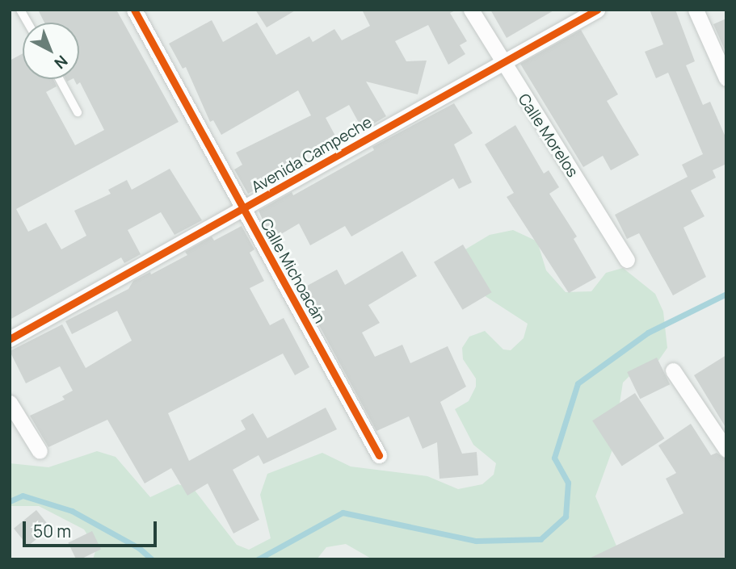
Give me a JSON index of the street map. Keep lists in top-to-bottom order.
{
  "streets": {
    "street": ["Calle Morelos", "Avenida Campeche", "Calle Michoacán"]
  },
  "crossings": [
    ["Calle Morelos", "Avenida Campeche"],
    ["Avenida Campeche", "Calle Michoacán"]
  ],
  "scale_bar": "50 m",
  "north": "bottom right"
}
